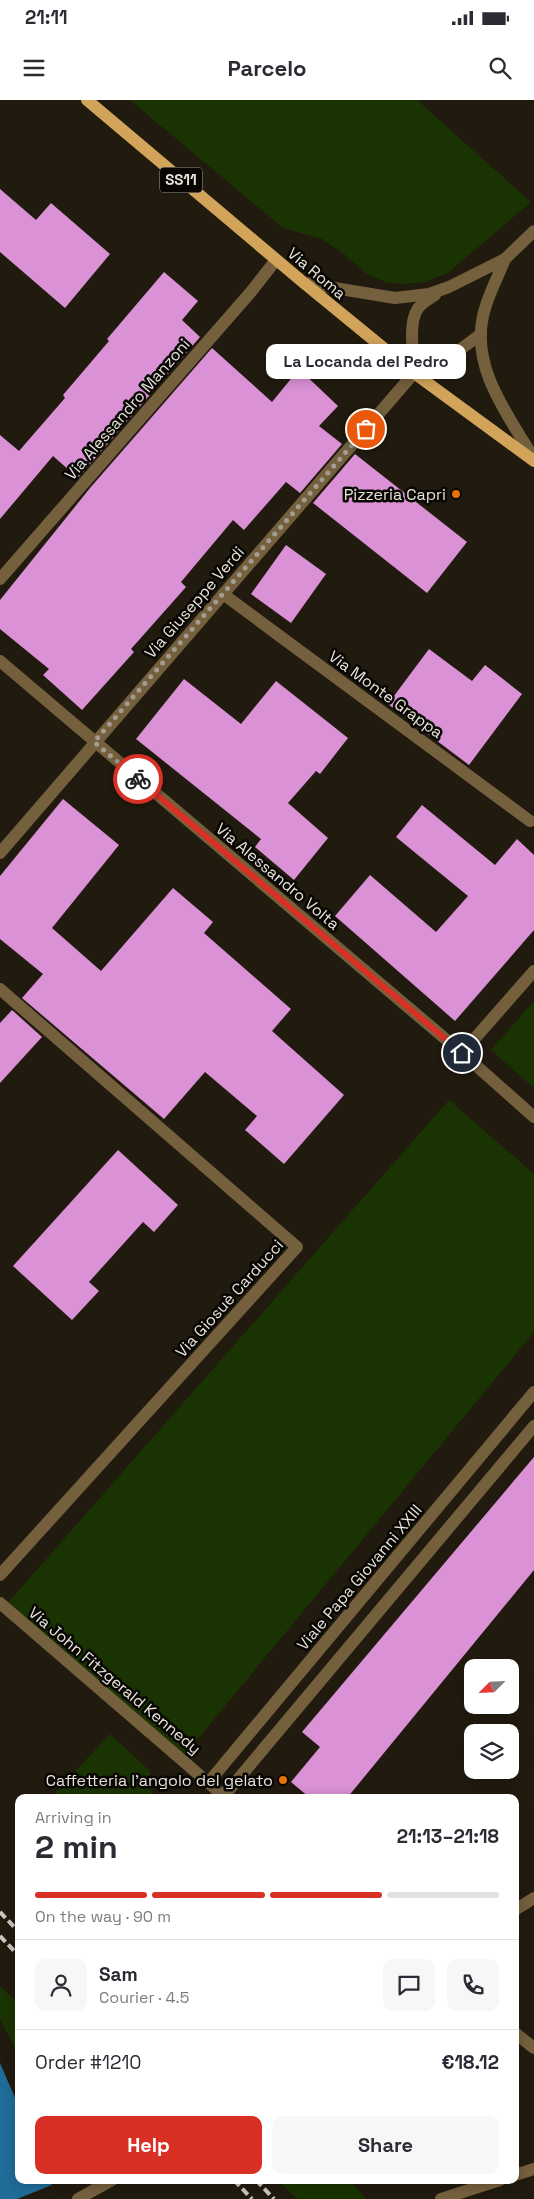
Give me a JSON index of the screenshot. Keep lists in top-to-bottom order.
{
  "streets": {
    "main road": ["SS11", "Via Roma"],
    "street": [
      "Via Alessandro Manzoni",
      "Via Giuseppe Verdi",
      "Via Monte Grappa",
      "Via Alessandro Volta",
      "Via Giosuè Carducci",
      "Viale Papa Giovanni XXIII",
      "Via John Fitzgerald Kennedy"
    ]
  },
  "crossings": [
    ["Via Roma", "Via Alessandro Manzoni"],
    ["Via Roma", "Via Giuseppe Verdi"],
    ["Via Giuseppe Verdi", "Via Monte Grappa"],
    ["Via Giuseppe Verdi", "Via Alessandro Volta"],
    ["Viale Papa Giovanni XXIII", "Via John Fitzgerald Kennedy"]
  ],
  "places": ["La Locanda del Pedro", "Pizzeria Capri", "Caffetteria l'angolo del gelato"],
  "north": "bottom left",
  "page": {
    "status": "21:11",
    "header": "Parcelo",
    "bubble": "La Locanda del Pedro",
    "heading": ["2 min", "Arriving in", "21:13–21:18"],
    "panel": [
      "Sam",
      "Courier · 4.5",
      "Order #1210",
      "€18.12"
    ],
    "bar": "On the way · 90 m",
    "buttons": ["Help", "Share"]
  }
}
